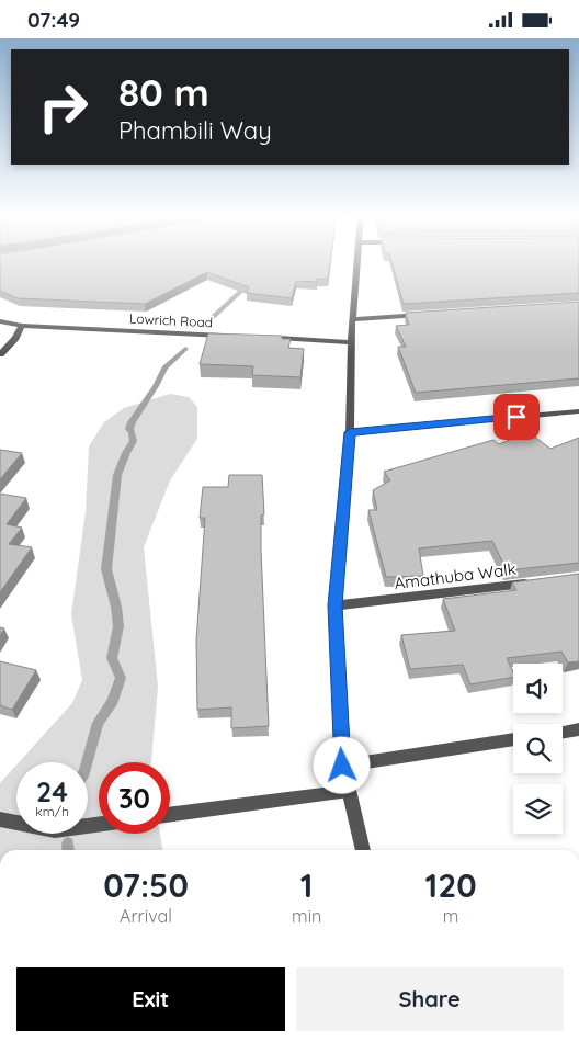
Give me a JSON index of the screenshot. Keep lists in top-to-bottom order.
{
  "streets": {
    "street": ["Lowrich Road", "Amathuba Walk"]
  },
  "page": {
    "status": "07:49",
    "turn": ["80 m", "Phambili Way"],
    "speed": "24 km/h",
    "limit": "30",
    "eta": [
      "07:50",
      "Arrival",
      "1",
      "min",
      "120",
      "m"
    ],
    "buttons": ["Exit", "Share"]
  }
}
